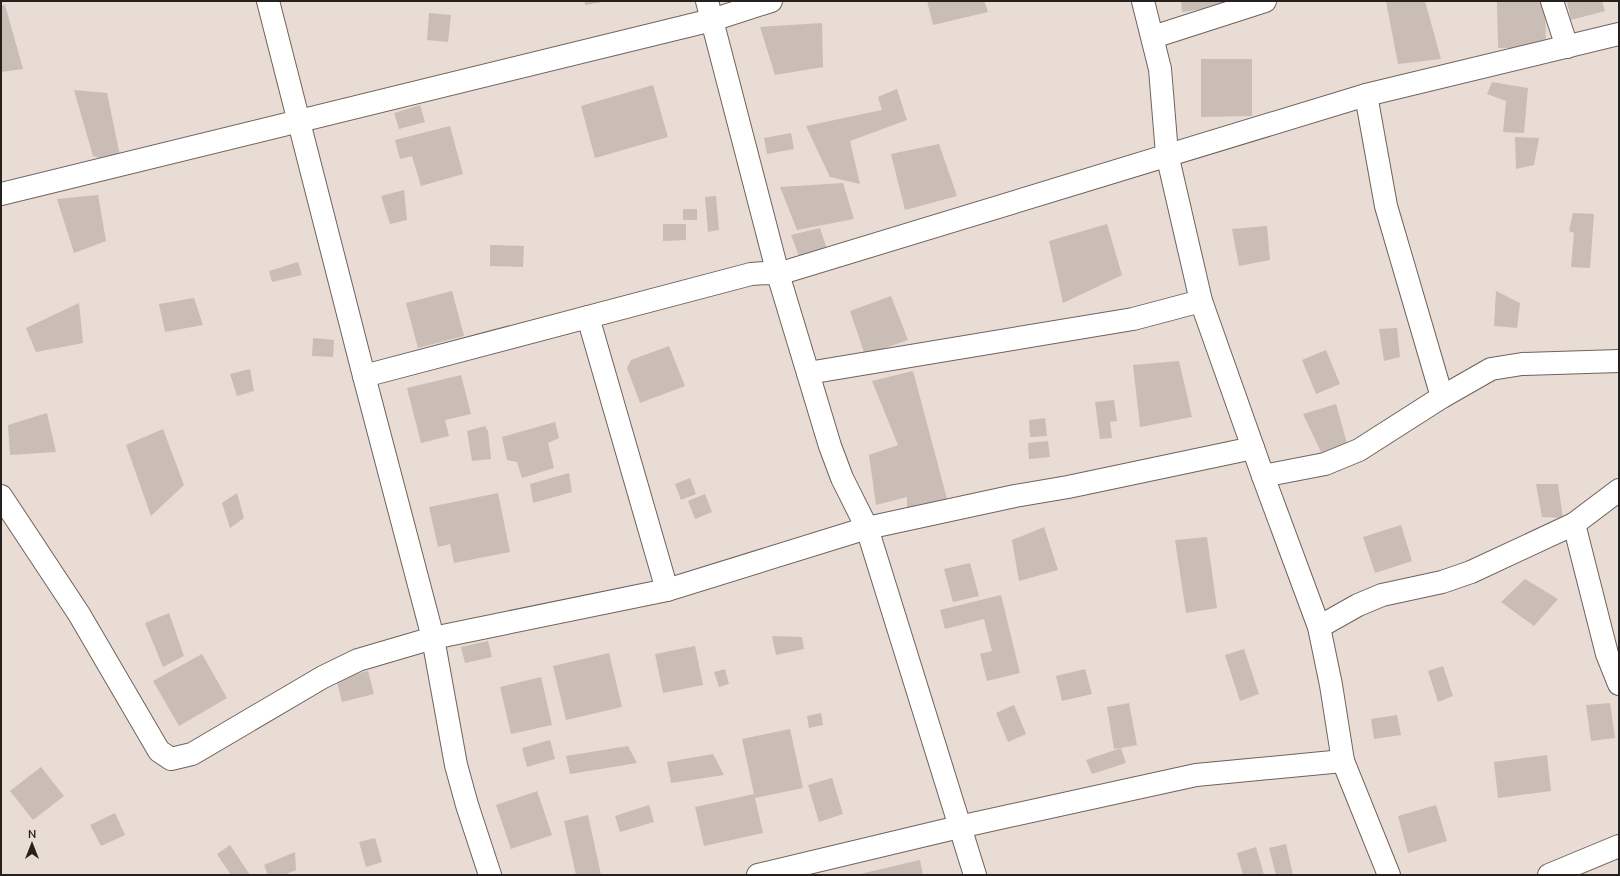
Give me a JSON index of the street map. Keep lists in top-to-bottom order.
{
  "north": "top"
}
